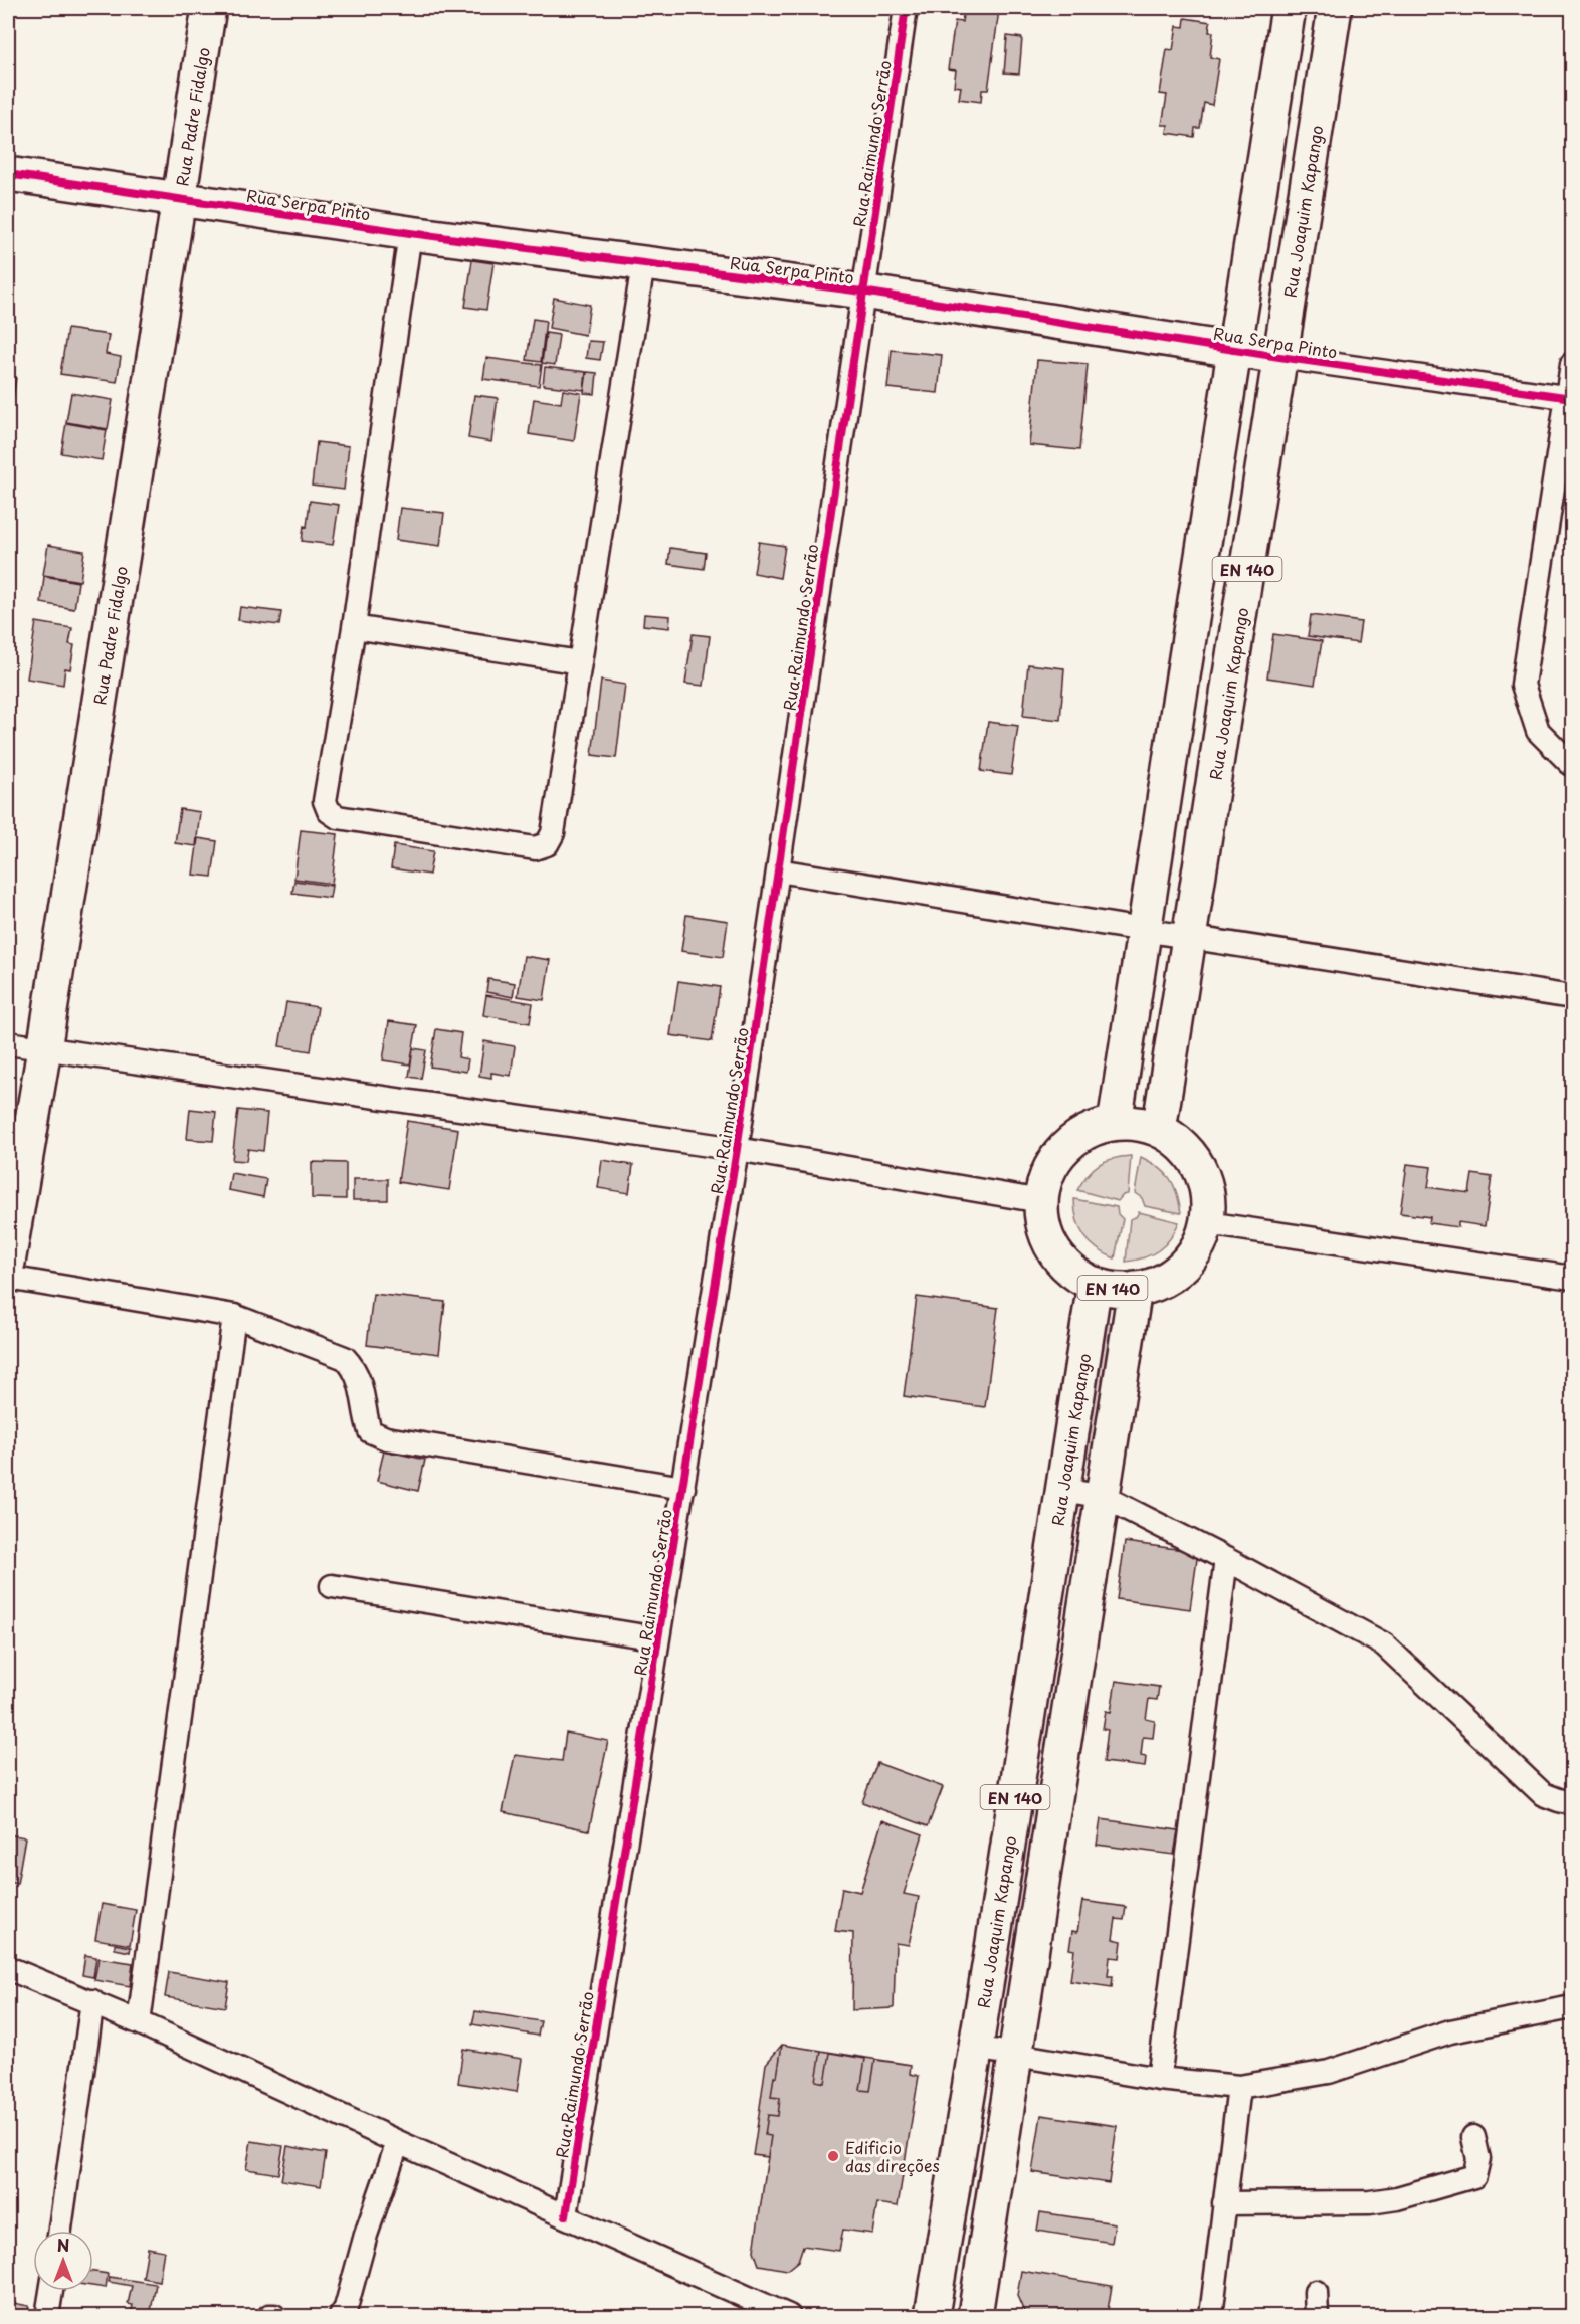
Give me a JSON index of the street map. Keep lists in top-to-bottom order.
{
  "streets": {
    "main road": [
      "Rua Padre Fidalgo",
      "Rua Serpa Pinto",
      "Rua Joaquim Kapango",
      "EN 140"
    ],
    "street": ["Rua Raimundo Serrão"]
  },
  "crossings": [
    ["Rua Padre Fidalgo", "Rua Serpa Pinto"],
    ["Rua Raimundo Serrão", "Rua Serpa Pinto"],
    ["Rua Serpa Pinto", "Rua Joaquim Kapango"],
    ["Rua Serpa Pinto", "EN 140"],
    ["Rua Joaquim Kapango", "EN 140"]
  ],
  "places": ["Edificio das direções"],
  "north": "top"
}
